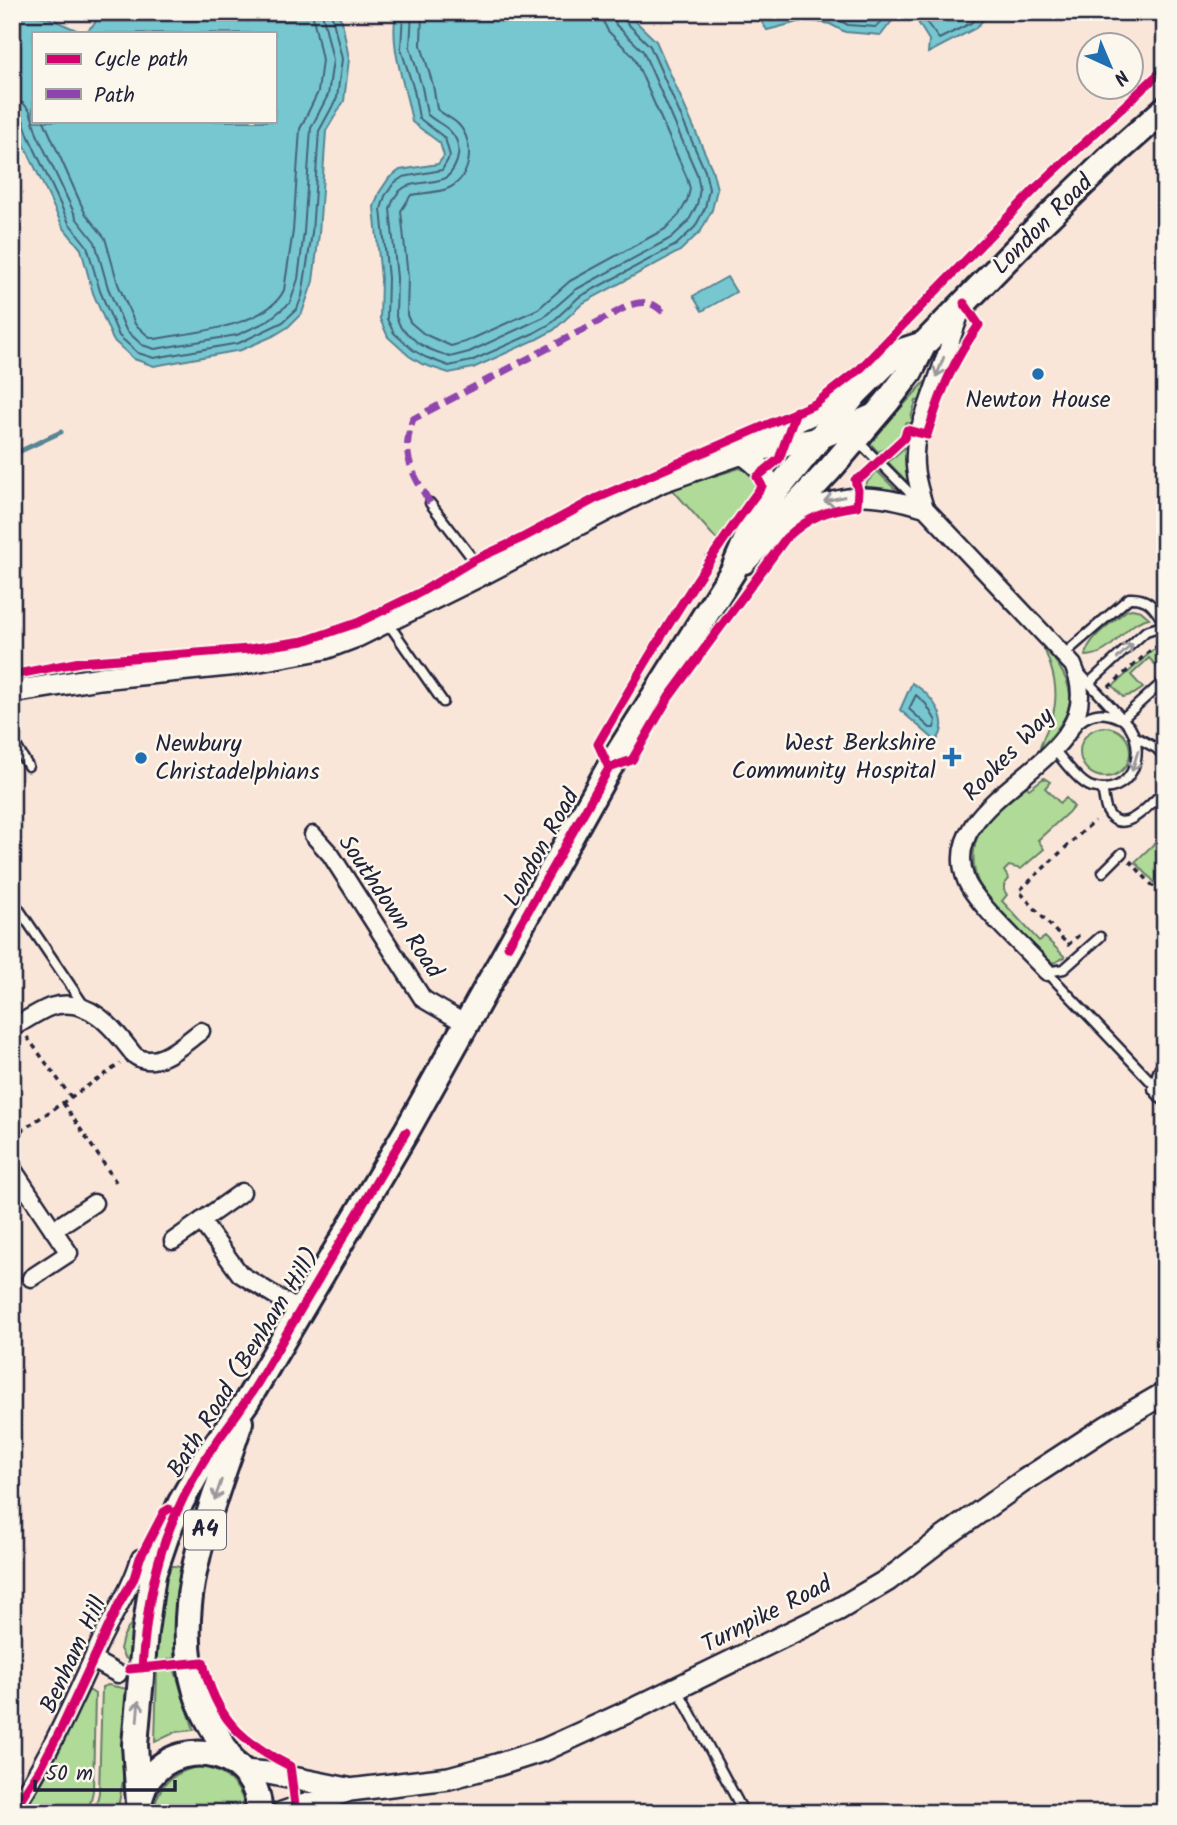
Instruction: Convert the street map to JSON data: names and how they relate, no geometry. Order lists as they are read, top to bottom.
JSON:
{
  "streets": {
    "main road": ["London Road", "Bath Road (Benham Hill)", "A4"],
    "street": [
      "Rookes Way",
      "Southdown Road",
      "Turnpike Road",
      "Benham Hill"
    ]
  },
  "crossings": [
    ["London Road", "Southdown Road"],
    ["London Road", "Bath Road (Benham Hill)"],
    ["Southdown Road", "Bath Road (Benham Hill)"],
    ["Bath Road (Benham Hill)", "A4"],
    ["Bath Road (Benham Hill)", "Turnpike Road"],
    ["A4", "Turnpike Road"]
  ],
  "places": {
    "other": ["Newton House", "Newbury Christadelphians"],
    "health": ["West Berkshire Community Hospital"]
  },
  "legend": ["Cycle path", "Path"],
  "scale_bar": "50 m",
  "north": "bottom right"
}
